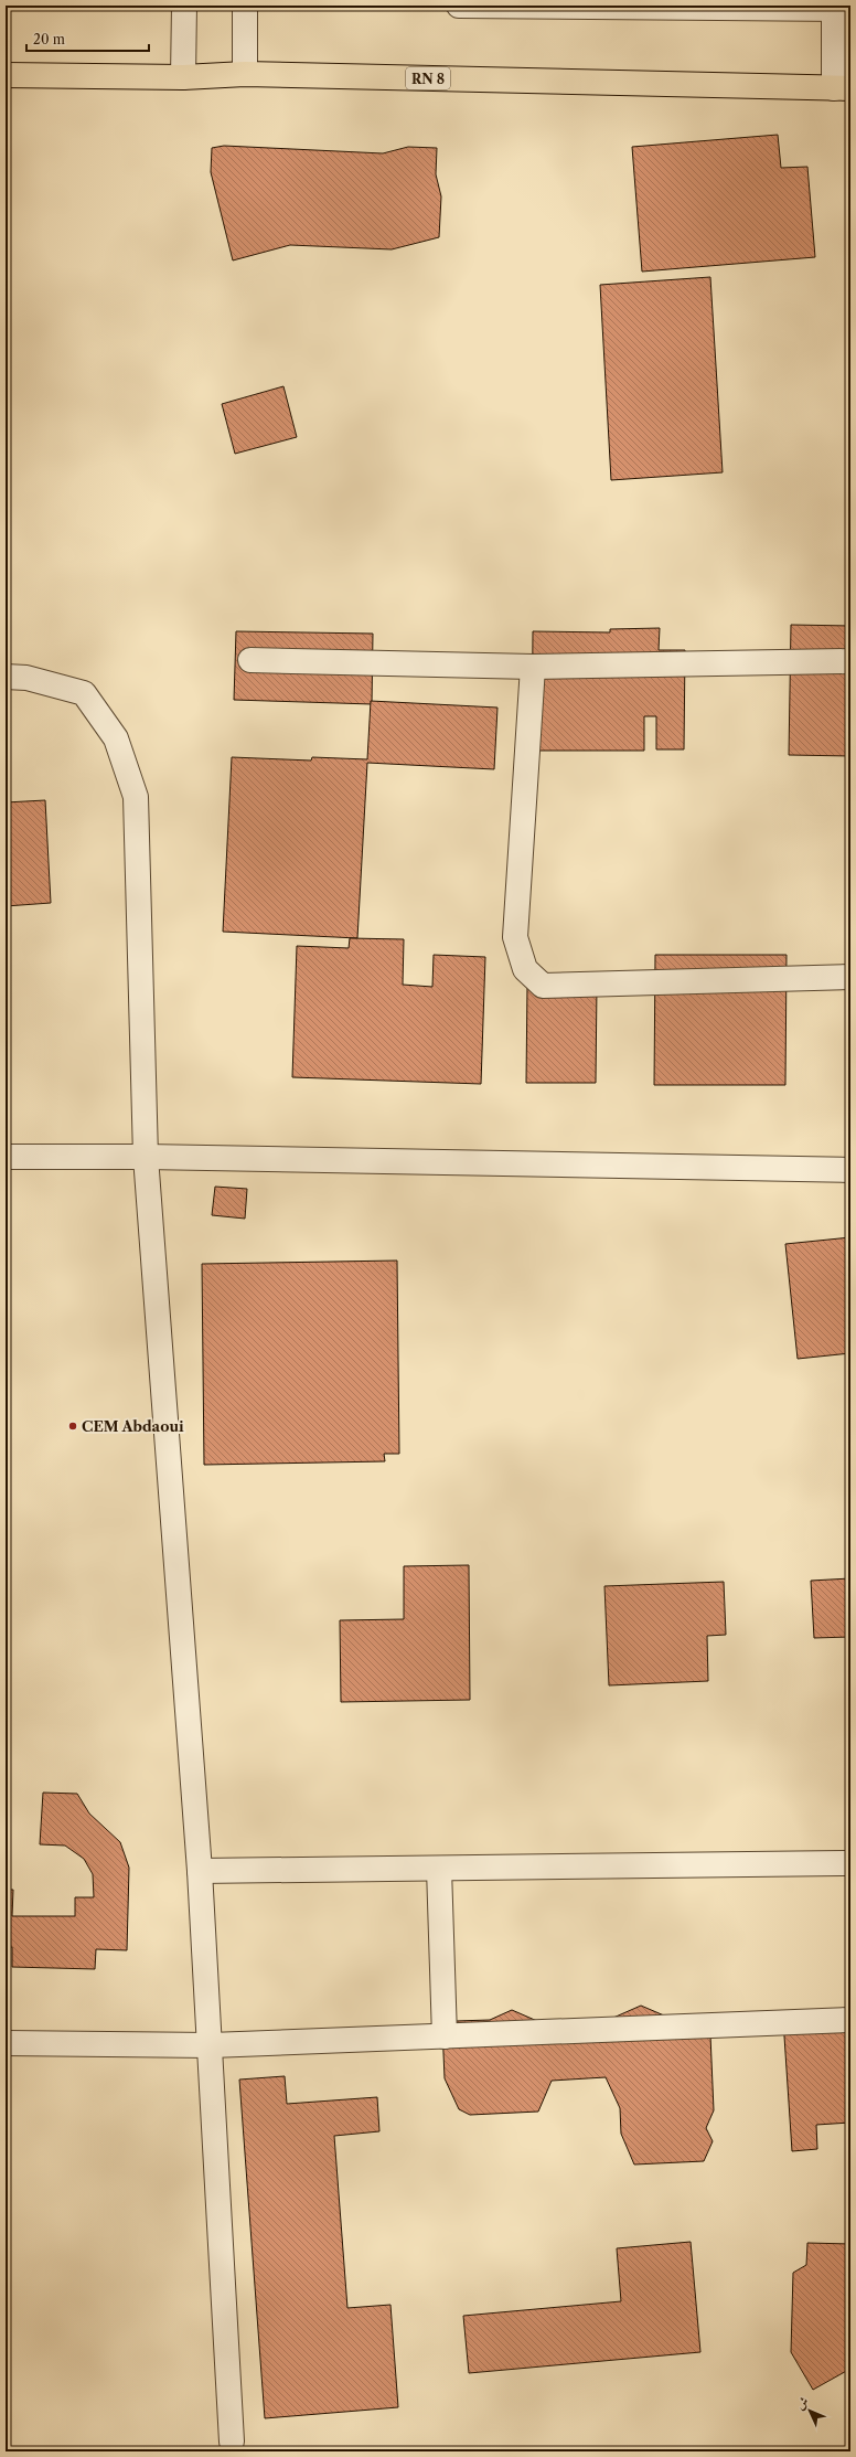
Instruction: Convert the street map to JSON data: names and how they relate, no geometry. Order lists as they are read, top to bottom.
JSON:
{
  "streets": {
    "main road": ["RN 8"]
  },
  "places": ["CEM Abdaoui"],
  "scale_bar": "20 m",
  "north": "top left"
}
